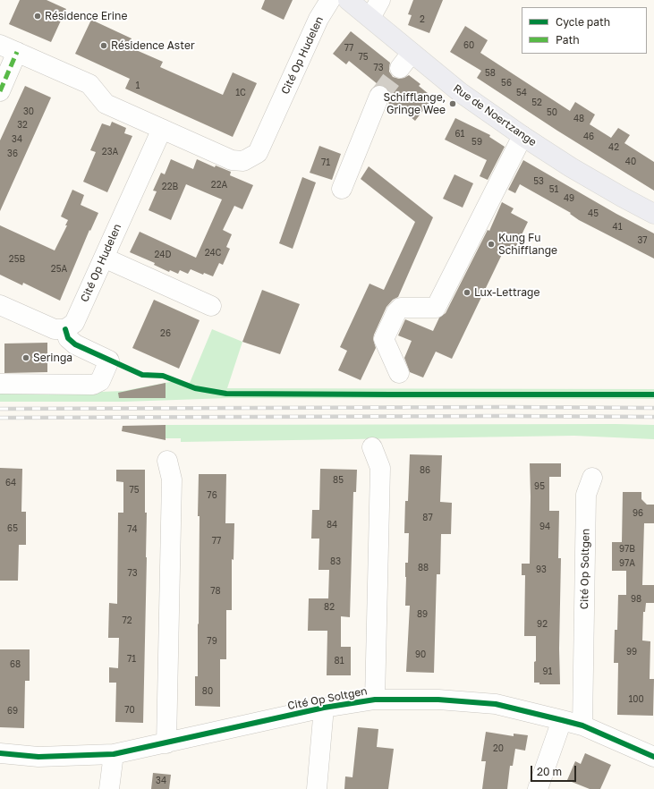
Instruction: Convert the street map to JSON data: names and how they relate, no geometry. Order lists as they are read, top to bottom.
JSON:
{
  "streets": {
    "main road": ["Rue de Noertzange"],
    "street": ["Cité Op Hudelen", "Cité Op Soltgen"]
  },
  "places": [
    "Résidence Erine",
    "Résidence Aster",
    "Schifflange, Gringe Wee",
    "Kung Fu Schifflange",
    "Lux-Lettrage",
    "Seringa"
  ],
  "house_numbers": [
    "2",
    "60",
    "77",
    "75",
    "73",
    "58",
    "56",
    "1",
    "1C",
    "54",
    "52",
    "30",
    "50",
    "48",
    "32",
    "61",
    "46",
    "34",
    "59",
    "42",
    "23A",
    "36",
    "40",
    "71",
    "53",
    "22A",
    "22B",
    "51",
    "49",
    "45",
    "41",
    "37",
    "24C",
    "24D",
    "25B",
    "25A",
    "26",
    "86",
    "85",
    "64",
    "95",
    "75",
    "76",
    "96",
    "87",
    "84",
    "94",
    "65",
    "74",
    "77",
    "97B",
    "83",
    "97A",
    "88",
    "93",
    "73",
    "78",
    "98",
    "82",
    "89",
    "72",
    "92",
    "79",
    "99",
    "90",
    "71",
    "81",
    "68",
    "91",
    "80",
    "100",
    "70",
    "69",
    "20",
    "34"
  ],
  "legend": ["Cycle path", "Path"],
  "scale_bar": "20 m"
}
